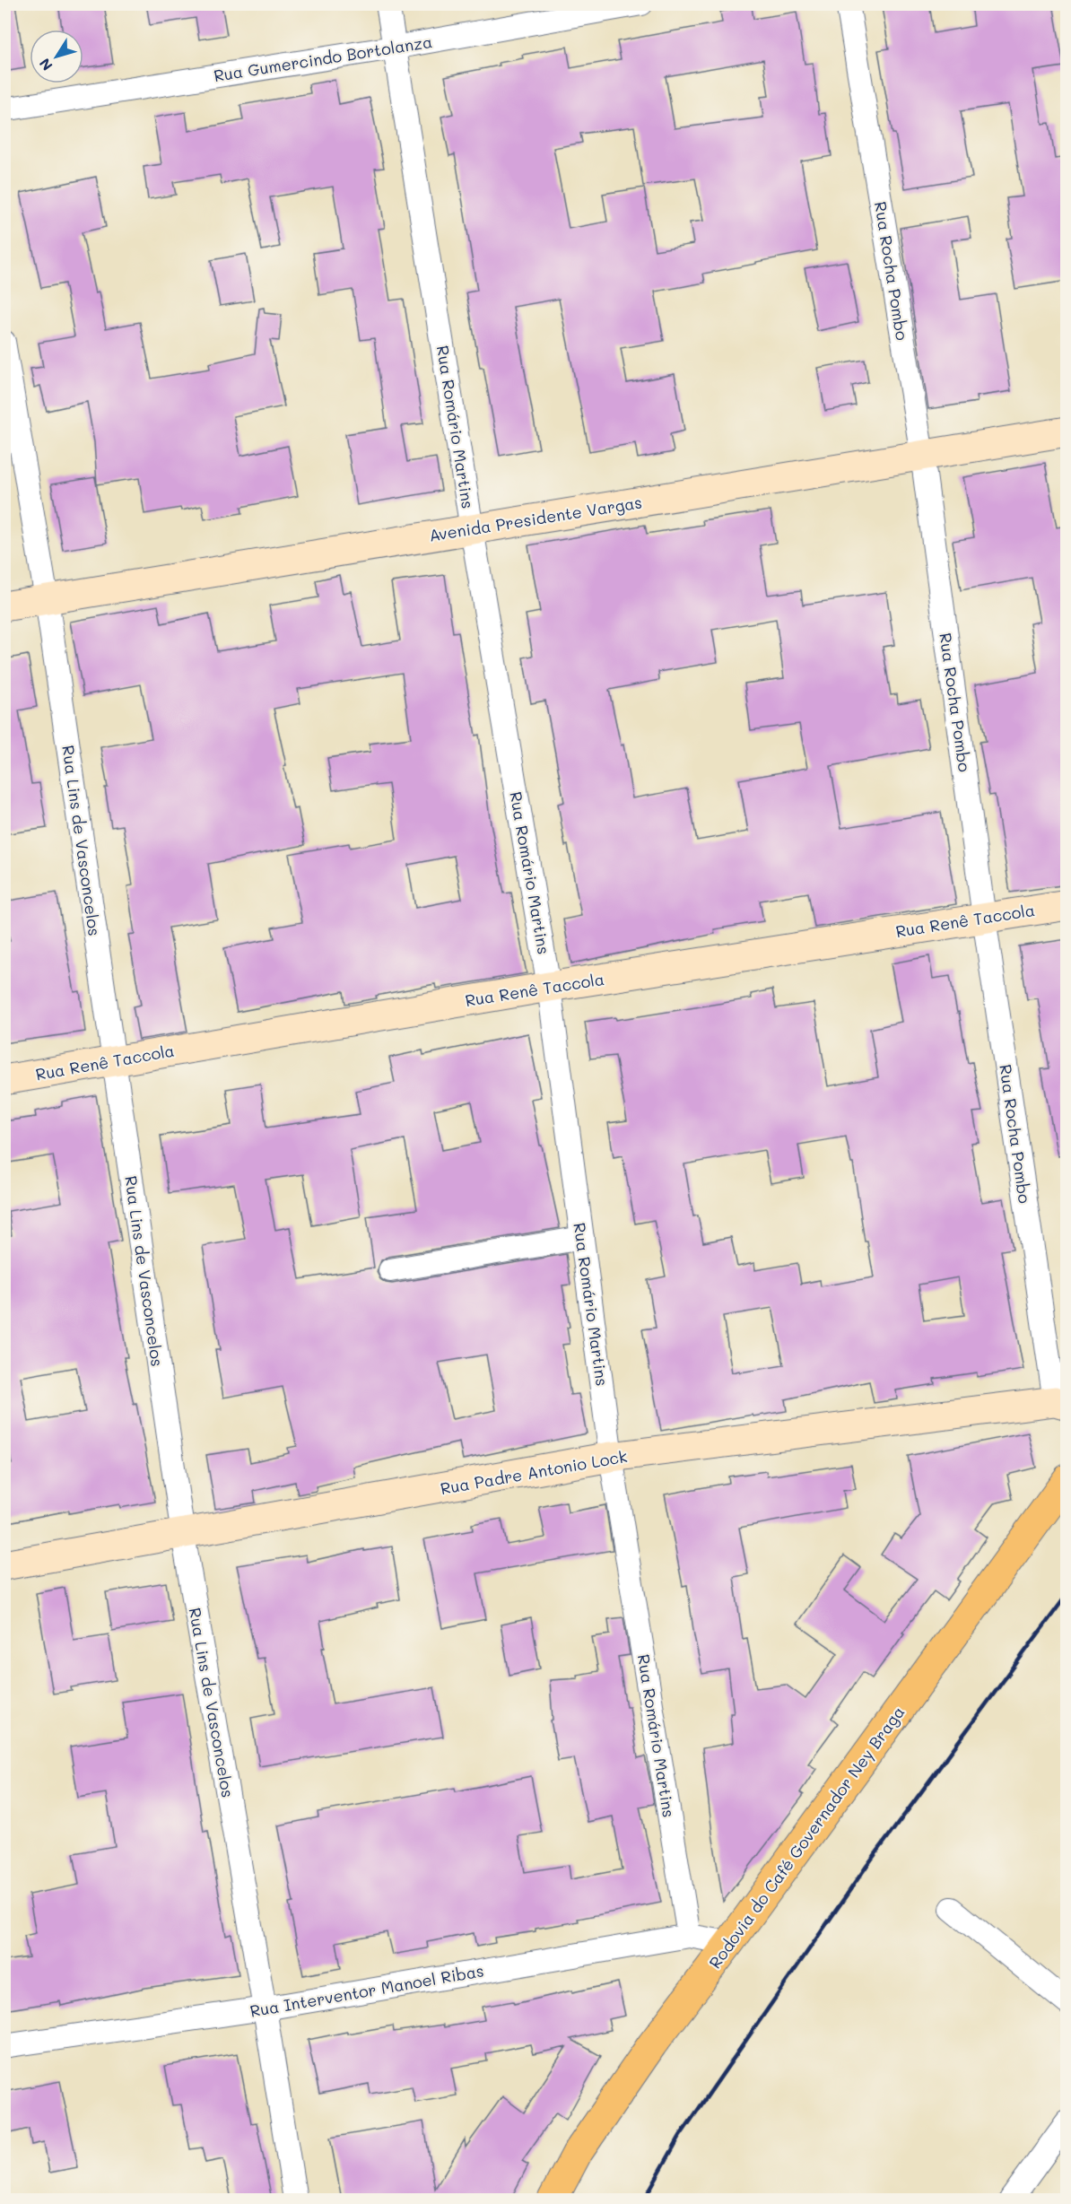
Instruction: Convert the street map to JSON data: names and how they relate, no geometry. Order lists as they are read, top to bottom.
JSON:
{
  "streets": {
    "main road": [
      "Avenida Presidente Vargas",
      "Rua Renê Taccola",
      "Rua Padre Antonio Lock",
      "Rodovia do Café Governador Ney Braga"
    ],
    "street": [
      "Rua Gumercindo Bortolanza",
      "Rua Rocha Pombo",
      "Rua Romário Martins",
      "Rua Lins de Vasconcelos",
      "Rua Interventor Manoel Ribas"
    ]
  },
  "crossings": [
    ["Rua Gumercindo Bortolanza", "Rua Romário Martins"],
    ["Rua Rocha Pombo", "Avenida Presidente Vargas"],
    ["Rua Rocha Pombo", "Rua Renê Taccola"],
    ["Rua Rocha Pombo", "Rua Padre Antonio Lock"],
    ["Rua Romário Martins", "Avenida Presidente Vargas"],
    ["Rua Romário Martins", "Rua Renê Taccola"],
    ["Rua Romário Martins", "Rua Padre Antonio Lock"],
    ["Rua Romário Martins", "Rua Interventor Manoel Ribas"],
    ["Avenida Presidente Vargas", "Rua Lins de Vasconcelos"],
    ["Rua Lins de Vasconcelos", "Rua Renê Taccola"],
    ["Rua Lins de Vasconcelos", "Rua Padre Antonio Lock"],
    ["Rua Lins de Vasconcelos", "Rua Interventor Manoel Ribas"],
    ["Rodovia do Café Governador Ney Braga", "Rua Interventor Manoel Ribas"]
  ],
  "north": "bottom left"
}
